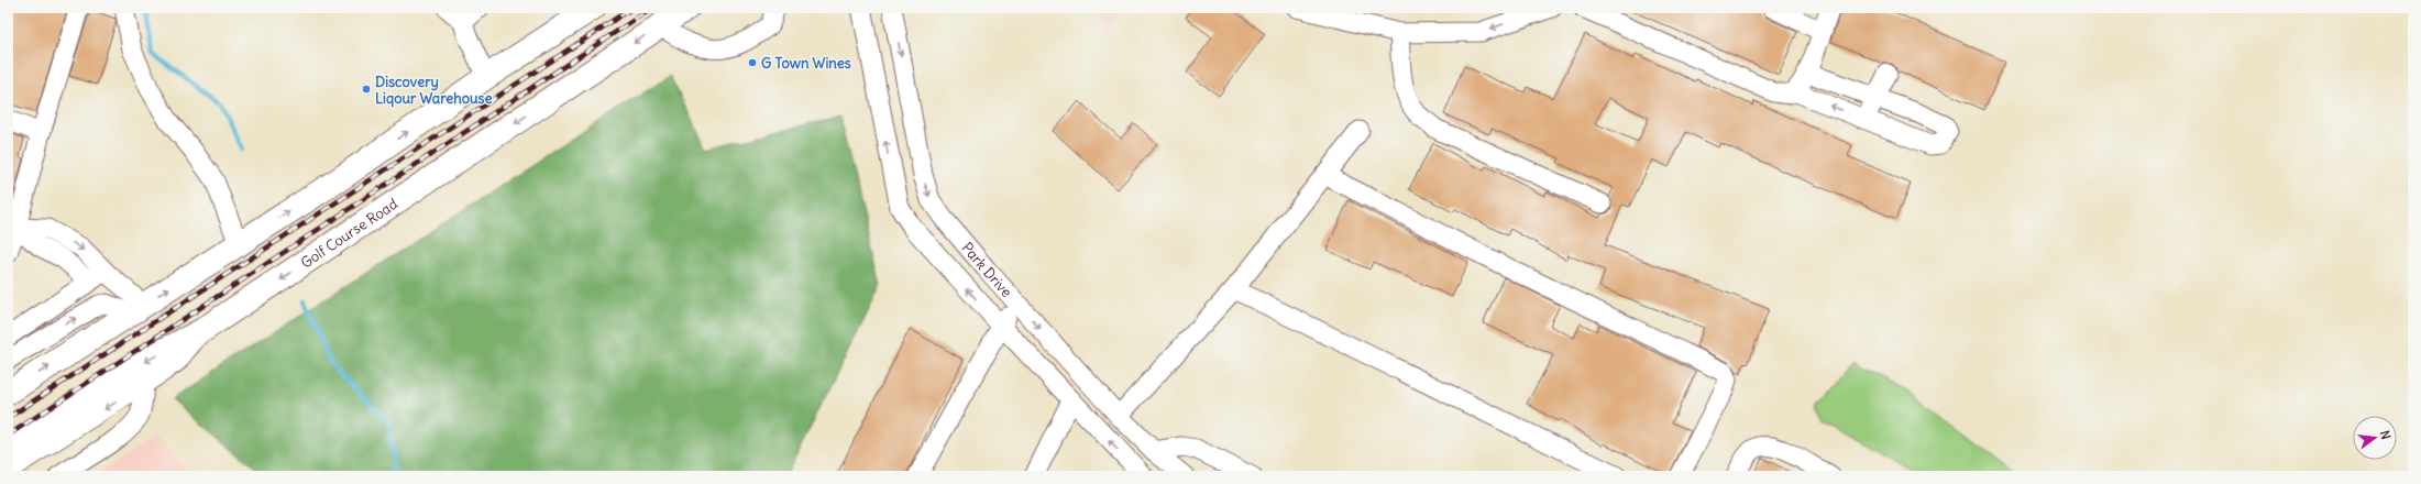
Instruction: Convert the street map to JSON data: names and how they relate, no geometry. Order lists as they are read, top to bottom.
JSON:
{
  "streets": {
    "main road": ["Golf Course Road"],
    "street": ["Park Drive"]
  },
  "places": ["G Town Wines", "Discovery Liqour Warehouse"],
  "north": "right"
}
